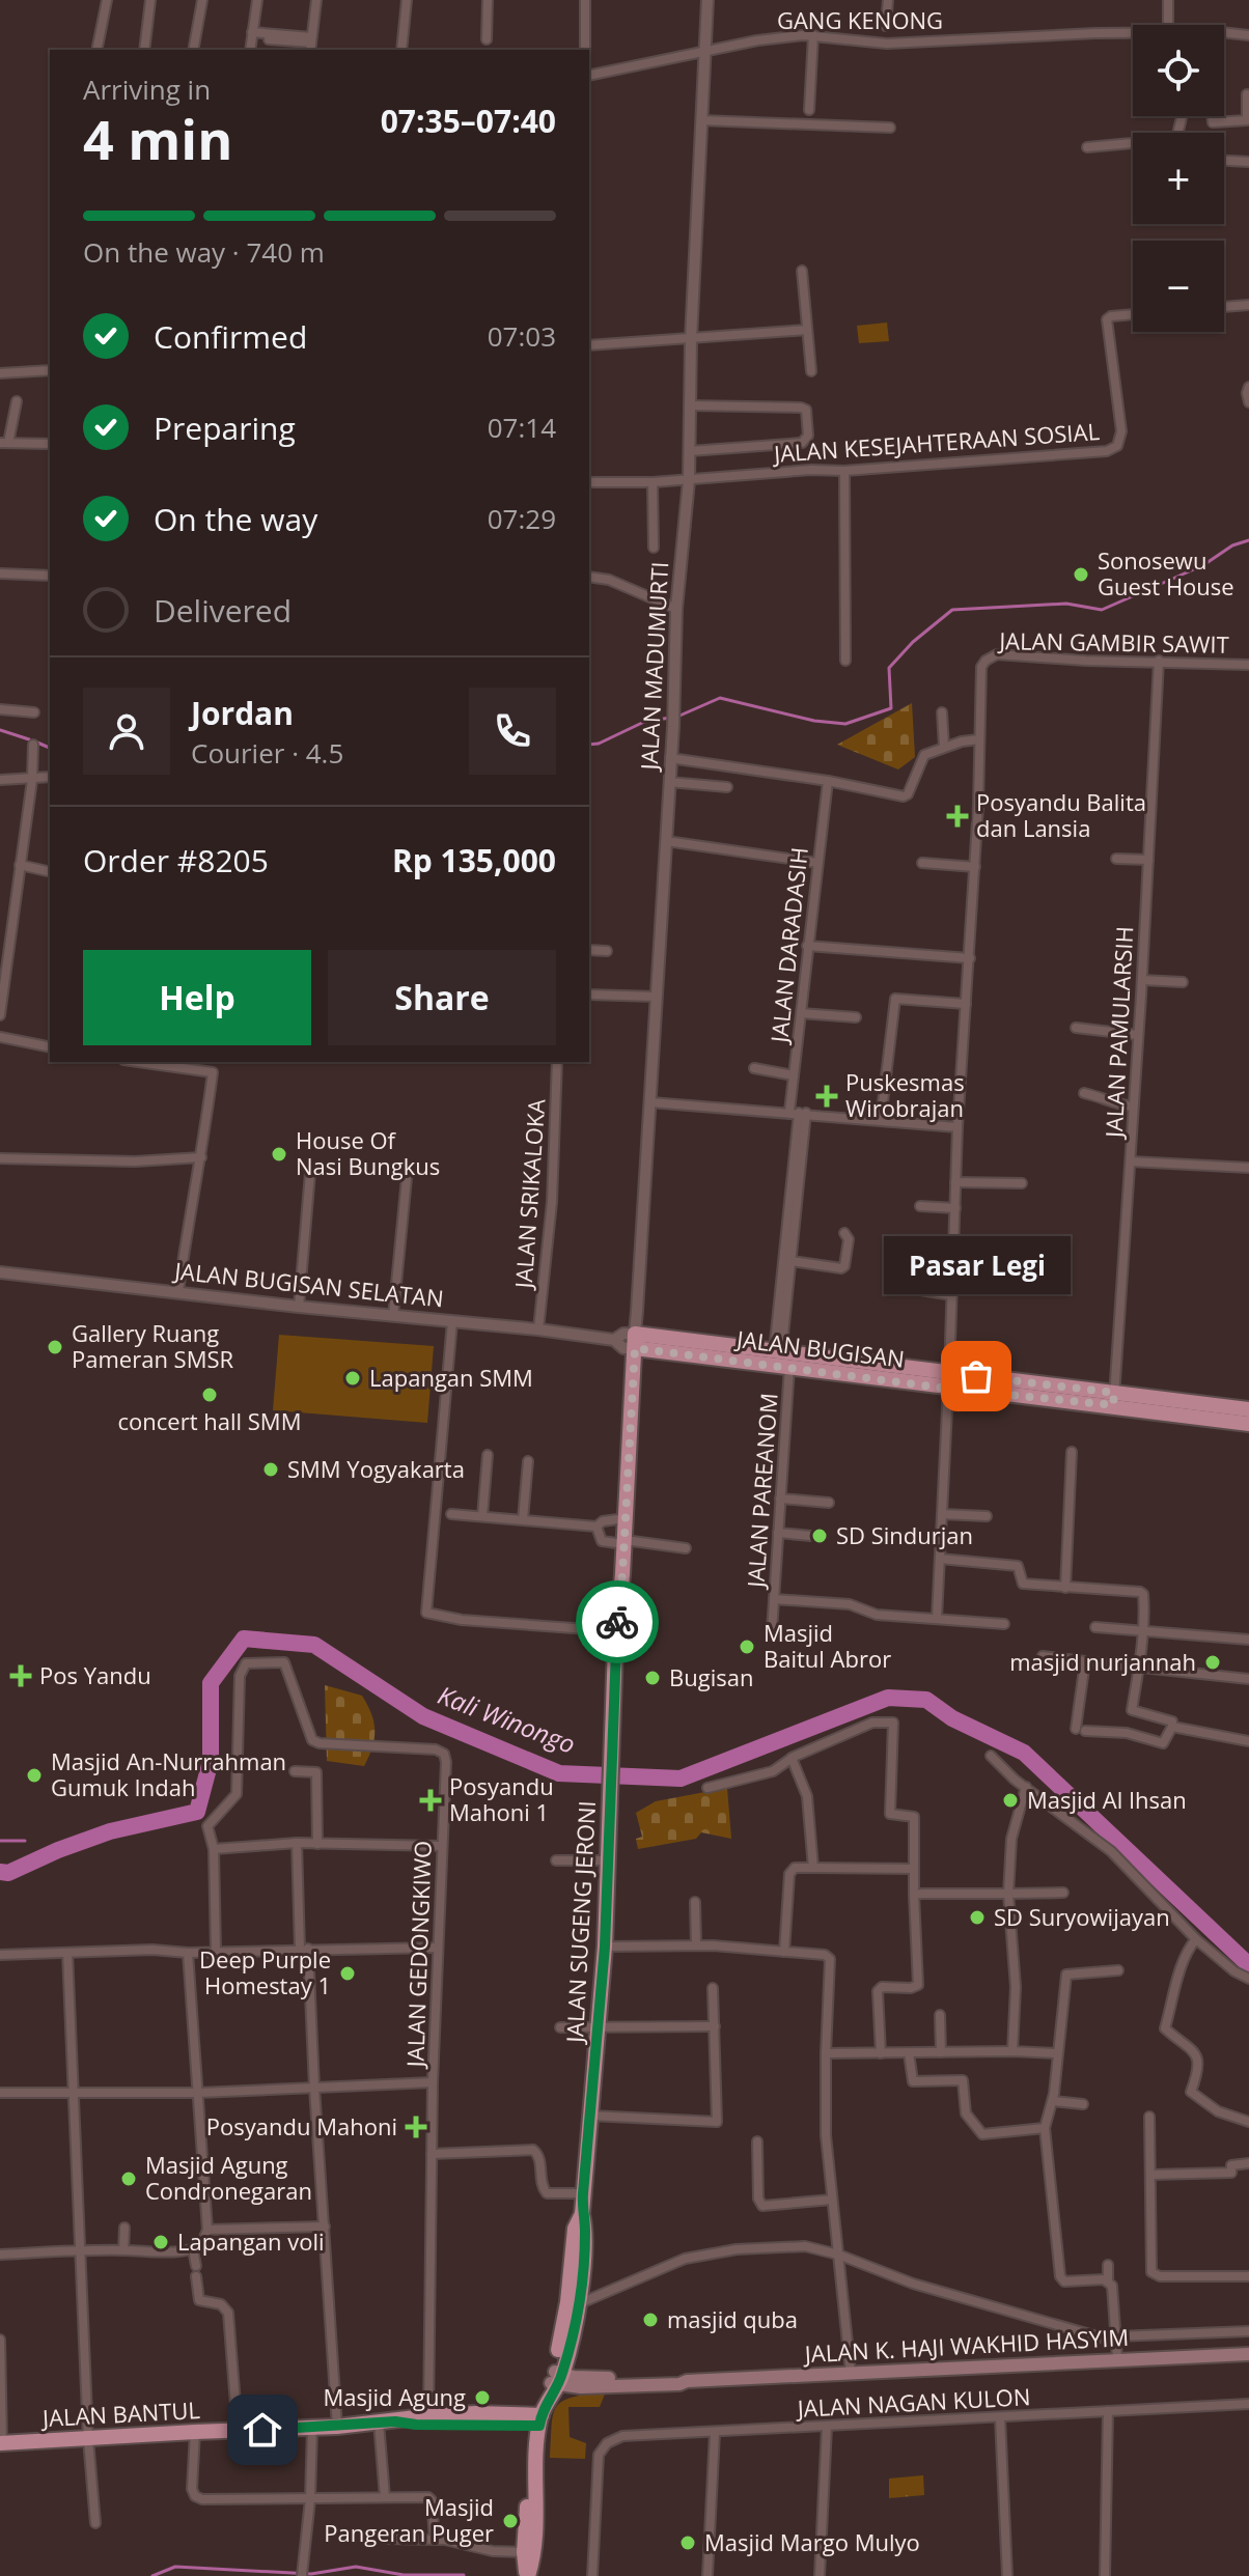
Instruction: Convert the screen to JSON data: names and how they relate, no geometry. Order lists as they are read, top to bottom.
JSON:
{
  "streets": {
    "main road": [
      "JALAN BUGISAN",
      "JALAN SUGENG JERONI",
      "JALAN K. HAJI WAKHID HASYIM",
      "JALAN BANTUL"
    ],
    "street": [
      "GANG KENONG",
      "JALAN KESEJAHTERAAN SOSIAL",
      "JALAN GAMBIR SAWIT",
      "JALAN MADUMURTI",
      "JALAN DARADASIH",
      "JALAN PAMULARSIH",
      "JALAN SRIKALOKA",
      "JALAN BUGISAN SELATAN",
      "JALAN PAREANOM",
      "JALAN GEDONGKIWO",
      "JALAN NAGAN KULON"
    ]
  },
  "crossings": [
    ["GANG KENONG", "JALAN MADUMURTI"],
    ["JALAN KESEJAHTERAAN SOSIAL", "JALAN MADUMURTI"],
    ["JALAN GAMBIR SAWIT", "JALAN PAMULARSIH"],
    ["JALAN MADUMURTI", "JALAN BUGISAN SELATAN"],
    ["JALAN MADUMURTI", "JALAN BUGISAN"],
    ["JALAN MADUMURTI", "JALAN SUGENG JERONI"],
    ["JALAN DARADASIH", "JALAN BUGISAN"],
    ["JALAN DARADASIH", "JALAN PAREANOM"],
    ["JALAN PAMULARSIH", "JALAN BUGISAN"],
    ["JALAN SRIKALOKA", "JALAN BUGISAN SELATAN"],
    ["JALAN BUGISAN SELATAN", "JALAN BUGISAN"],
    ["JALAN BUGISAN SELATAN", "JALAN SUGENG JERONI"],
    ["JALAN BUGISAN", "JALAN PAREANOM"],
    ["JALAN BUGISAN", "JALAN SUGENG JERONI"],
    ["JALAN SUGENG JERONI", "JALAN K. HAJI WAKHID HASYIM"],
    ["JALAN GEDONGKIWO", "JALAN BANTUL"]
  ],
  "water": ["Kali Winongo"],
  "places": {
    "other": [
      "Sonosewu Guest House",
      "House Of Nasi Bungkus",
      "Gallery Ruang Pameran SMSR",
      "Pasar Legi",
      "Lapangan SMM",
      "concert hall SMM",
      "SMM Yogyakarta",
      "SD Sindurjan",
      "Masjid Baitul Abror",
      "masjid nurjannah",
      "Bugisan",
      "Masjid An-Nurrahman Gumuk Indah",
      "Masjid Al Ihsan",
      "SD Suryowijayan",
      "Deep Purple Homestay 1",
      "Masjid Agung Condronegaran",
      "Lapangan voli",
      "masjid quba",
      "Masjid Agung",
      "Masjid Pangeran Puger",
      "Masjid Margo Mulyo"
    ],
    "health": [
      "Posyandu Balita dan Lansia",
      "Puskesmas Wirobrajan",
      "Pos Yandu",
      "Posyandu Mahoni 1",
      "Posyandu Mahoni"
    ]
  },
  "page": {
    "map_buttons": ["+", "−"],
    "heading": ["4 min", "Arriving in", "07:35–07:40"],
    "panel": [
      "Jordan",
      "Courier · 4.5",
      "Order #8205",
      "Rp 135,000"
    ],
    "bar": "On the way · 740 m",
    "list": [
      ["Confirmed", "07:03"],
      ["Preparing", "07:14"],
      ["On the way", "07:29"],
      "Delivered"
    ],
    "buttons": ["Help", "Share"],
    "bubble": "Pasar Legi"
  }
}
